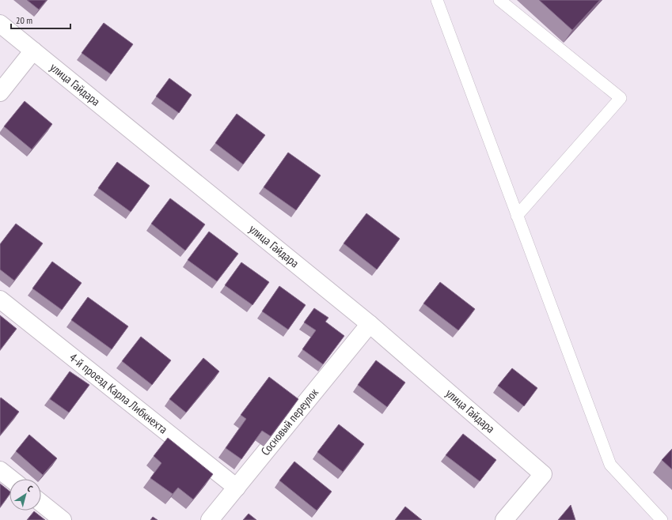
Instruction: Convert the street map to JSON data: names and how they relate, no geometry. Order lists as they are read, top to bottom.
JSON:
{
  "streets": {
    "street": ["улица Гайдара", "4-й проезд Карла Либкнехта", "Сосновый переулок"]
  },
  "crossings": [
    ["улица Гайдара", "Сосновый переулок"],
    ["4-й проезд Карла Либкнехта", "Сосновый переулок"]
  ],
  "scale_bar": "20 m",
  "north": "top right"
}
